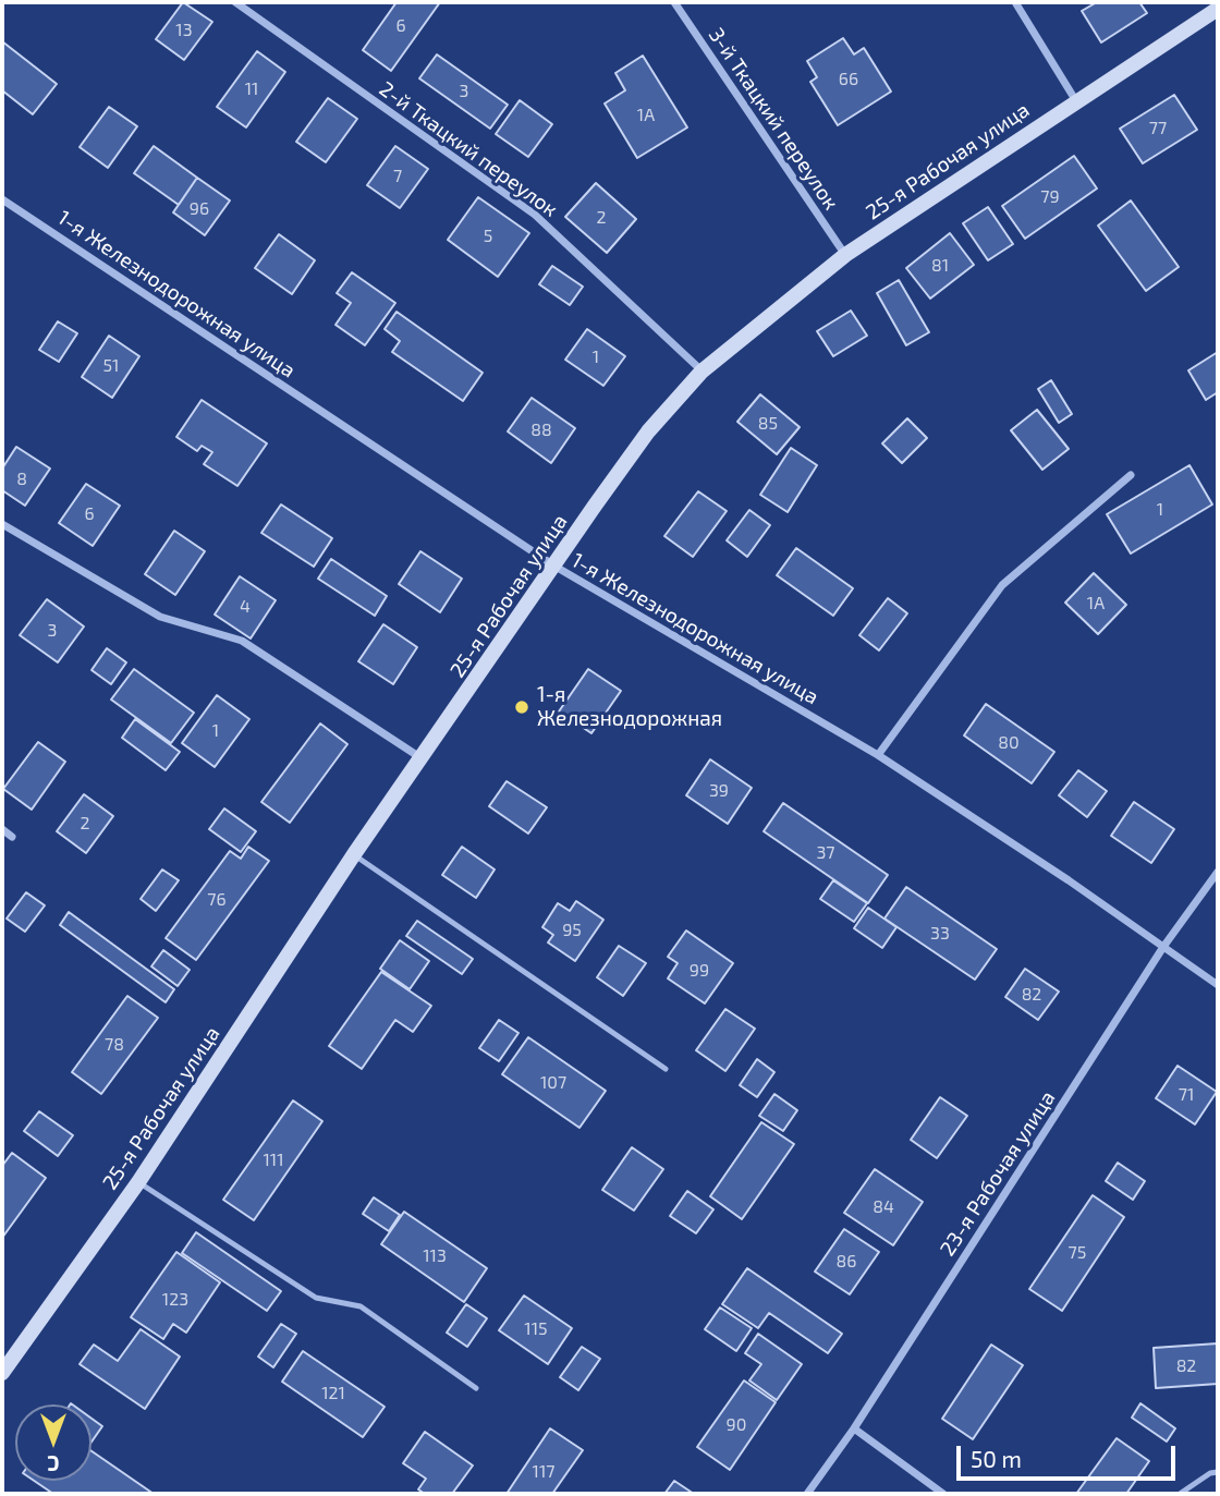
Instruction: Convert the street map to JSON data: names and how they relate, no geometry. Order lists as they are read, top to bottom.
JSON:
{
  "streets": {
    "main road": ["25-я Рабочая улица"],
    "street": [
      "3-й Ткацкий переулок",
      "2-й Ткацкий переулок",
      "1-я Железнодорожная улица",
      "23-я Рабочая улица"
    ]
  },
  "crossings": [
    ["3-й Ткацкий переулок", "25-я Рабочая улица"],
    ["2-й Ткацкий переулок", "25-я Рабочая улица"],
    ["25-я Рабочая улица", "1-я Железнодорожная улица"],
    ["1-я Железнодорожная улица", "23-я Рабочая улица"]
  ],
  "places": ["1-я Железнодорожная"],
  "house_numbers": [
    "6",
    "13",
    "66",
    "11",
    "3",
    "1А",
    "77",
    "7",
    "79",
    "96",
    "2",
    "5",
    "81",
    "1",
    "51",
    "85",
    "88",
    "8",
    "1",
    "6",
    "1А",
    "4",
    "3",
    "1",
    "80",
    "39",
    "2",
    "37",
    "76",
    "95",
    "33",
    "99",
    "82",
    "78",
    "107",
    "71",
    "111",
    "84",
    "75",
    "113",
    "86",
    "123",
    "115",
    "82",
    "121",
    "90",
    "117"
  ],
  "scale_bar": "50 m",
  "north": "bottom"
}
